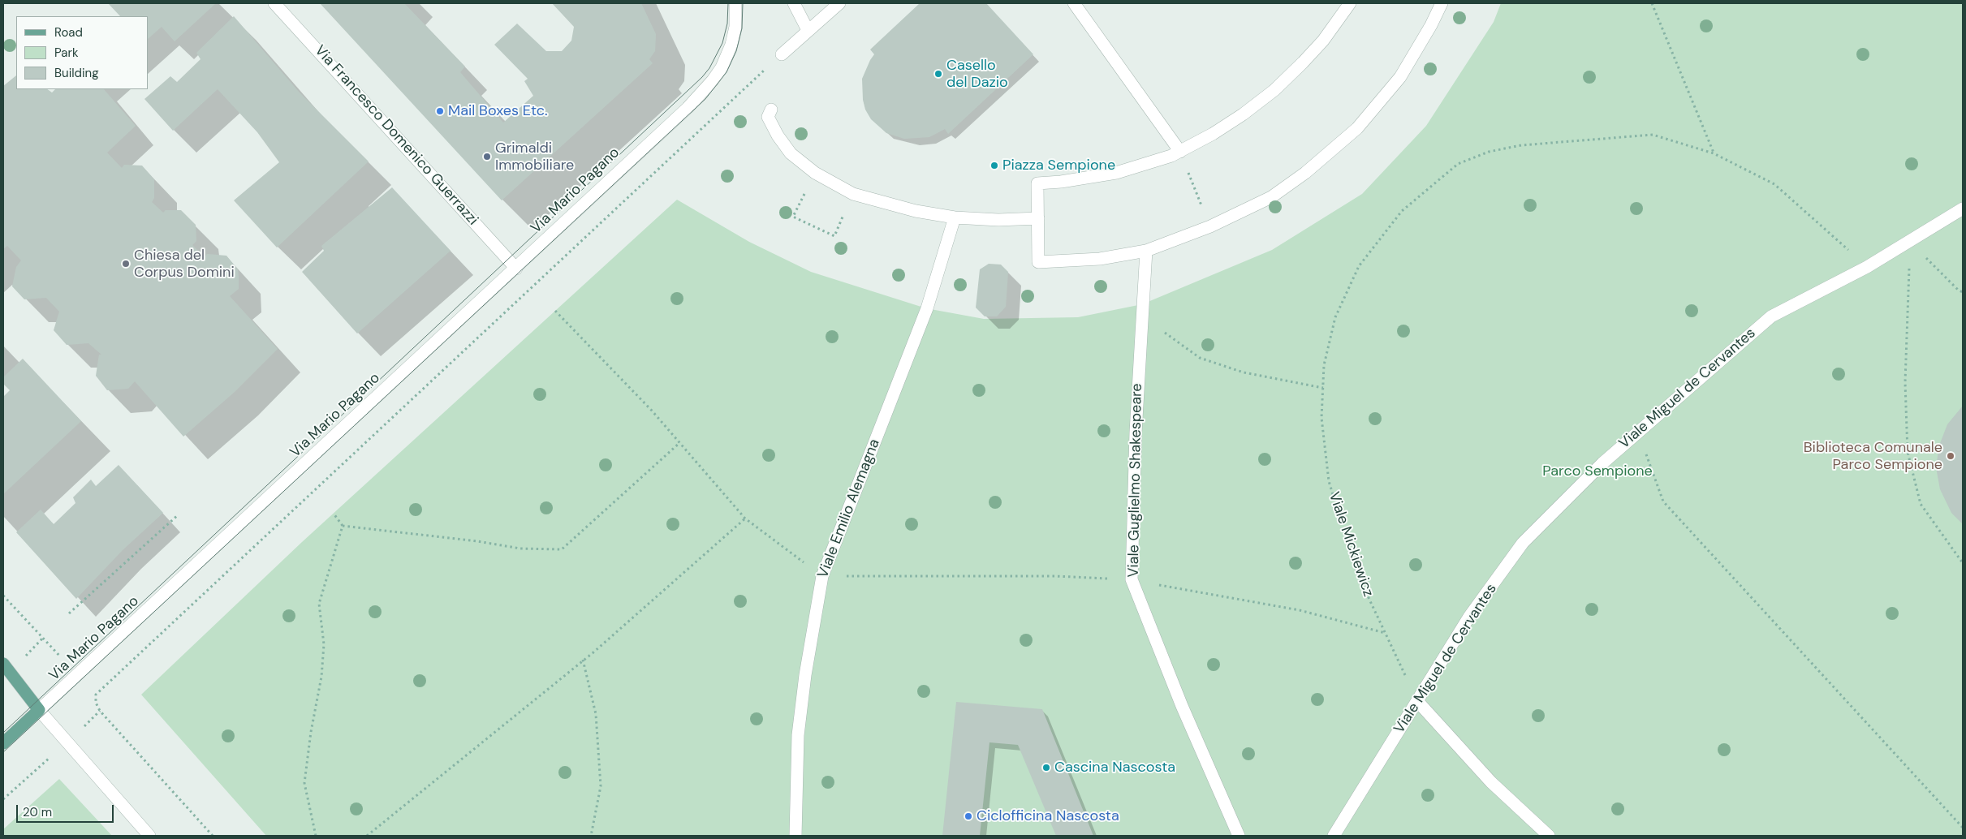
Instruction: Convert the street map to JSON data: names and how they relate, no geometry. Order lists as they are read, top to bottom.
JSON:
{
  "streets": {
    "main road": ["Via Mario Pagano"],
    "street": [
      "Via Francesco Domenico Guerrazzi",
      "Viale Miguel de Cervantes",
      "Viale Guglielmo Shakespeare",
      "Viale Emilio Alemagna"
    ],
    "path": ["Viale Mickiewicz"]
  },
  "crossings": [
    ["Via Francesco Domenico Guerrazzi", "Via Mario Pagano"],
    ["Viale Miguel de Cervantes", "Viale Mickiewicz"]
  ],
  "parks": ["Parco Sempione"],
  "places": [
    "Casello del Dazio",
    "Mail Boxes Etc.",
    "Grimaldi Immobiliare",
    "Piazza Sempione",
    "Chiesa del Corpus Domini",
    "Biblioteca Comunale Parco Sempione",
    "Cascina Nascosta",
    "Ciclofficina Nascosta"
  ],
  "legend": ["Road", "Park", "Building"],
  "scale_bar": "20 m"
}
